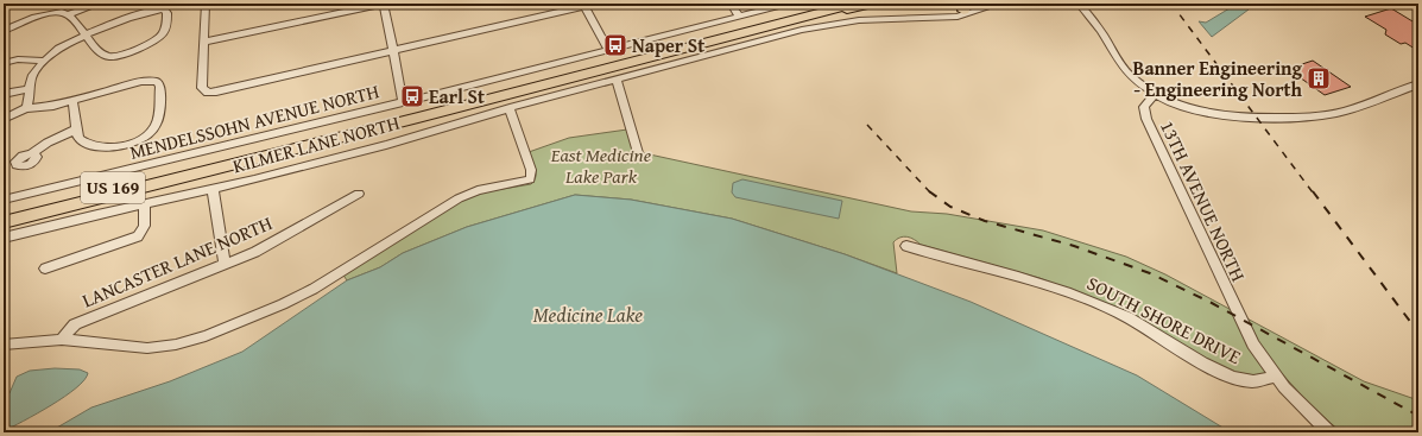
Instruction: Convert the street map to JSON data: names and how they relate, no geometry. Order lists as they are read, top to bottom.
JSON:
{
  "streets": {
    "highway": ["US 169"],
    "street": [
      "MENDELSSOHN AVENUE NORTH",
      "KILMER LANE NORTH",
      "13TH AVENUE NORTH",
      "LANCASTER LANE NORTH",
      "SOUTH SHORE DRIVE"
    ]
  },
  "crossings": [
    ["13TH AVENUE NORTH", "SOUTH SHORE DRIVE"]
  ],
  "water": ["Medicine Lake"],
  "parks": ["East Medicine Lake Park"],
  "places": {
    "bus stop": ["Naper St", "Earl St"],
    "building": ["Banner Engineering - Engineering North"]
  }
}
